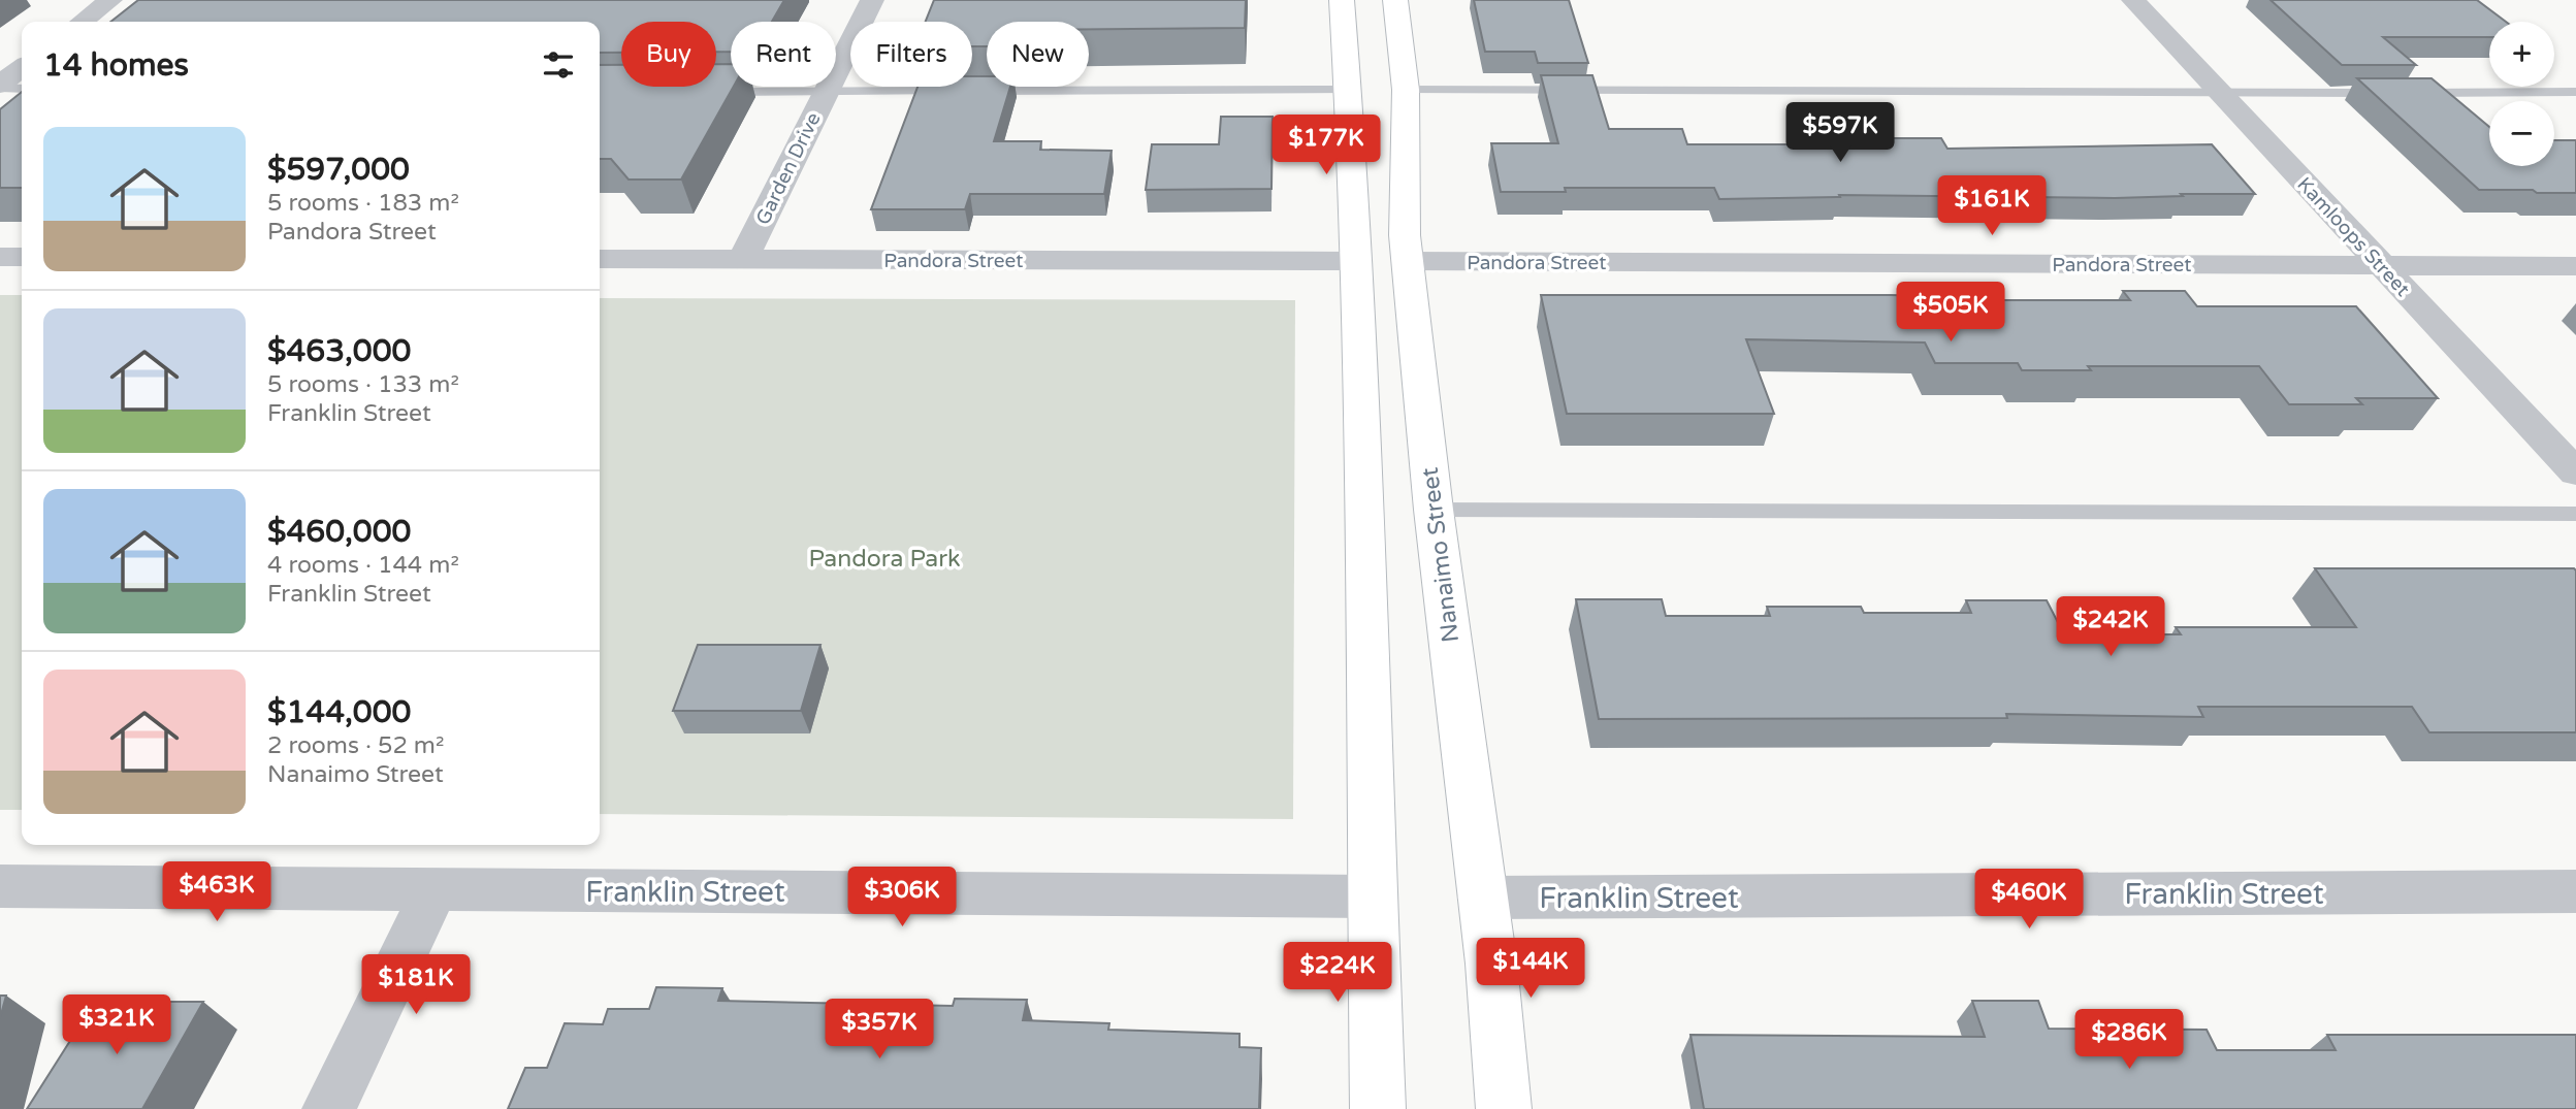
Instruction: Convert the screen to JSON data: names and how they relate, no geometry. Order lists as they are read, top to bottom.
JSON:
{
  "streets": {
    "main road": ["Nanaimo Street"],
    "street": [
      "Garden Drive",
      "Kamloops Street",
      "Pandora Street",
      "Franklin Street"
    ]
  },
  "crossings": [
    ["Garden Drive", "Pandora Street"],
    ["Kamloops Street", "Pandora Street"],
    ["Pandora Street", "Nanaimo Street"],
    ["Nanaimo Street", "Franklin Street"]
  ],
  "parks": ["Pandora Park"],
  "page": {
    "map_buttons": ["+", "−"],
    "chip": [
      "Buy",
      "Rent",
      "Filters",
      "New"
    ],
    "heading": "14 homes",
    "price": [
      "$597K",
      "$177K",
      "$161K",
      "$505K",
      "$242K",
      "$463K",
      "$306K",
      "$460K",
      "$144K",
      "$224K",
      "$181K",
      "$321K",
      "$357K",
      "$286K"
    ],
    "list": [
      {
        "name": "$597,000",
        "note": "5 rooms · 183 m² · Pandora Street"
      },
      {
        "name": "$463,000",
        "note": "5 rooms · 133 m² · Franklin Street"
      },
      {
        "name": "$460,000",
        "note": "4 rooms · 144 m² · Franklin Street"
      },
      {
        "name": "$144,000",
        "note": "2 rooms · 52 m² · Nanaimo Street"
      }
    ]
  }
}
